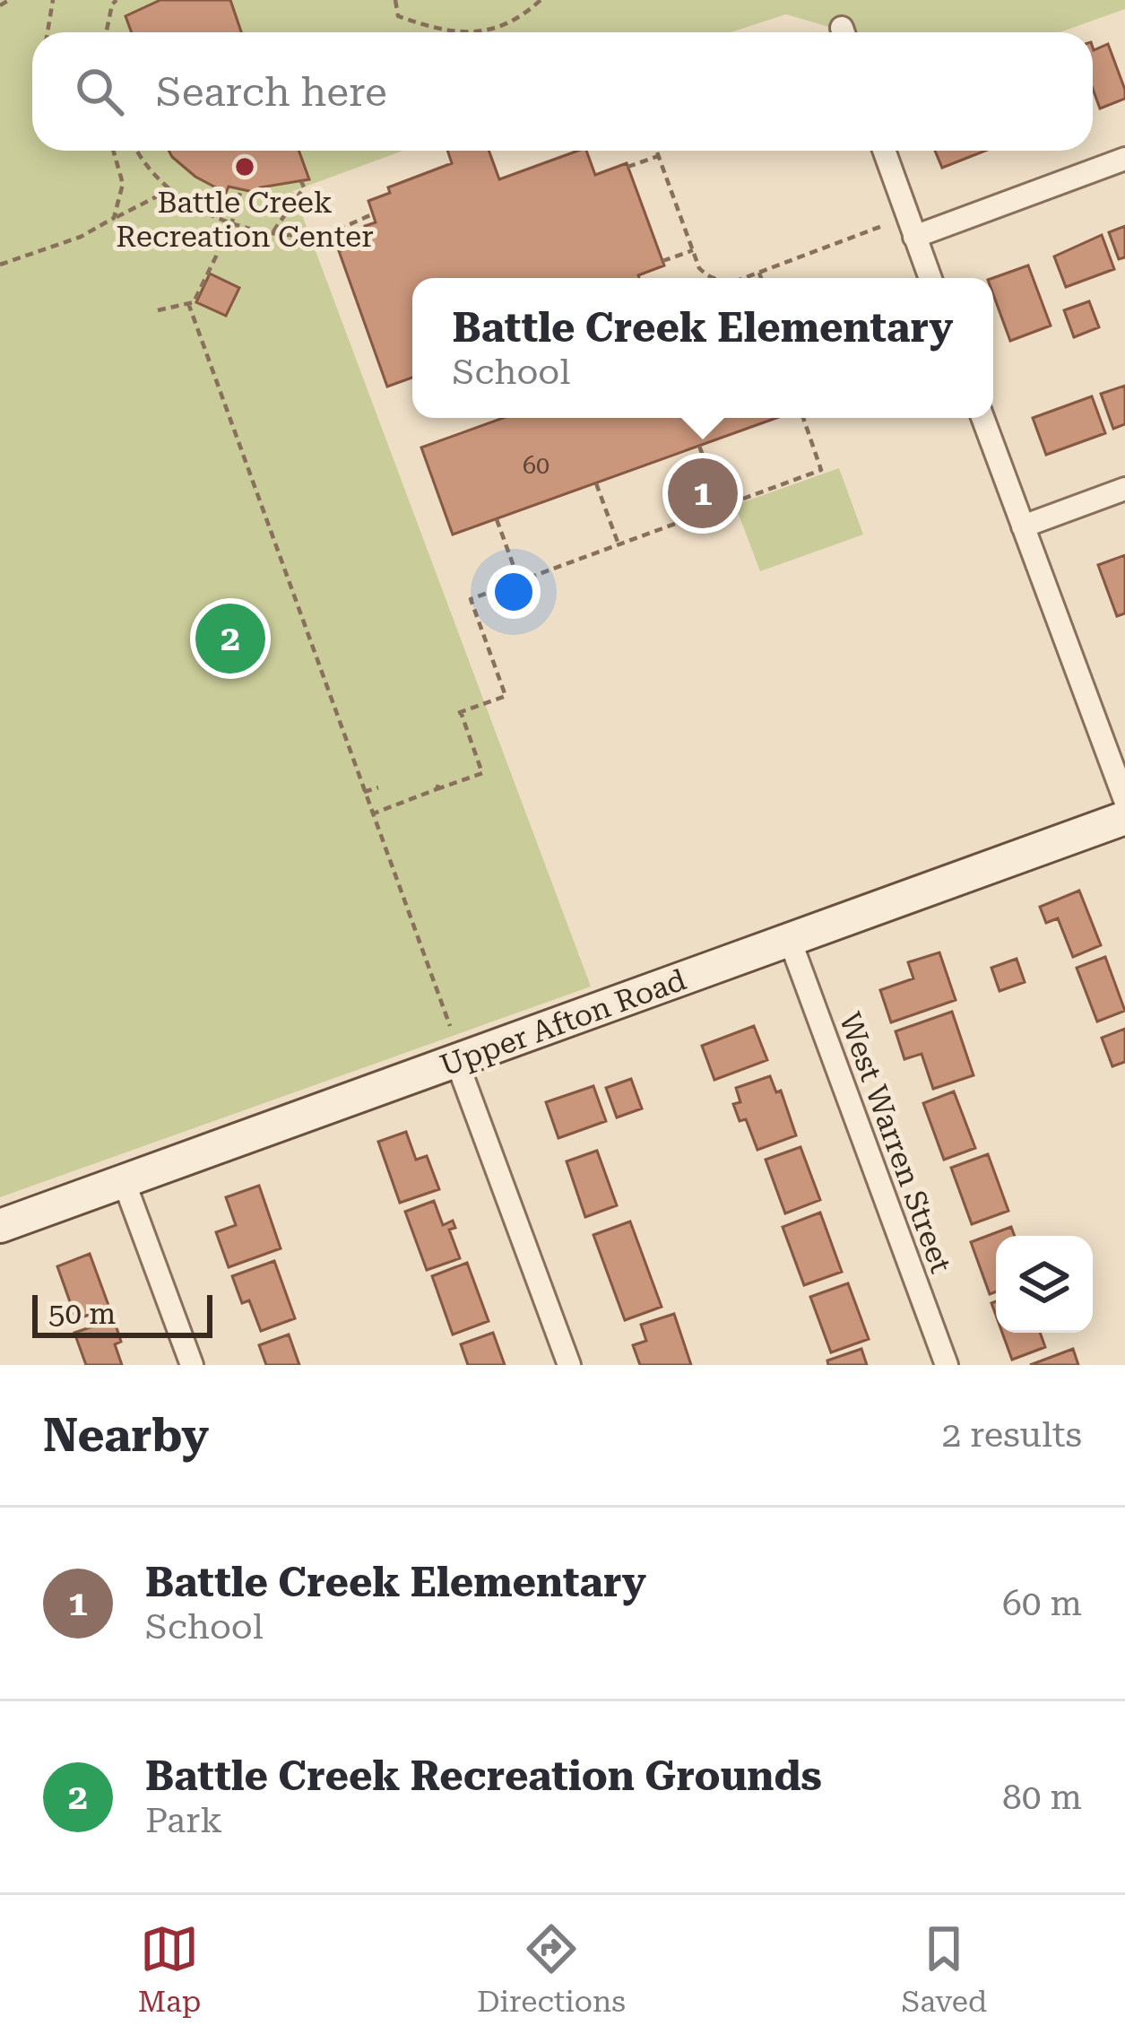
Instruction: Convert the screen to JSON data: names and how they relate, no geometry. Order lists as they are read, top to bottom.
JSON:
{
  "streets": {
    "street": ["Upper Afton Road", "West Warren Street"]
  },
  "crossings": [
    ["Upper Afton Road", "West Warren Street"]
  ],
  "places": ["Battle Creek Recreation Center"],
  "house_numbers": ["60"],
  "scale_bar": "50 m",
  "page": {
    "search": "Search here",
    "popup": ["Battle Creek Elementary", "School"],
    "pins": ["1", "2"],
    "scale": "50 m",
    "heading": ["Nearby", "2 results"],
    "list": [
      {
        "mark": "1",
        "name": "Battle Creek Elementary",
        "note": "School",
        "value": "60 m"
      },
      {
        "mark": "2",
        "name": "Battle Creek Recreation Grounds",
        "note": "Park",
        "value": "80 m"
      }
    ],
    "nav": ["Map", "Directions", "Saved"]
  }
}
